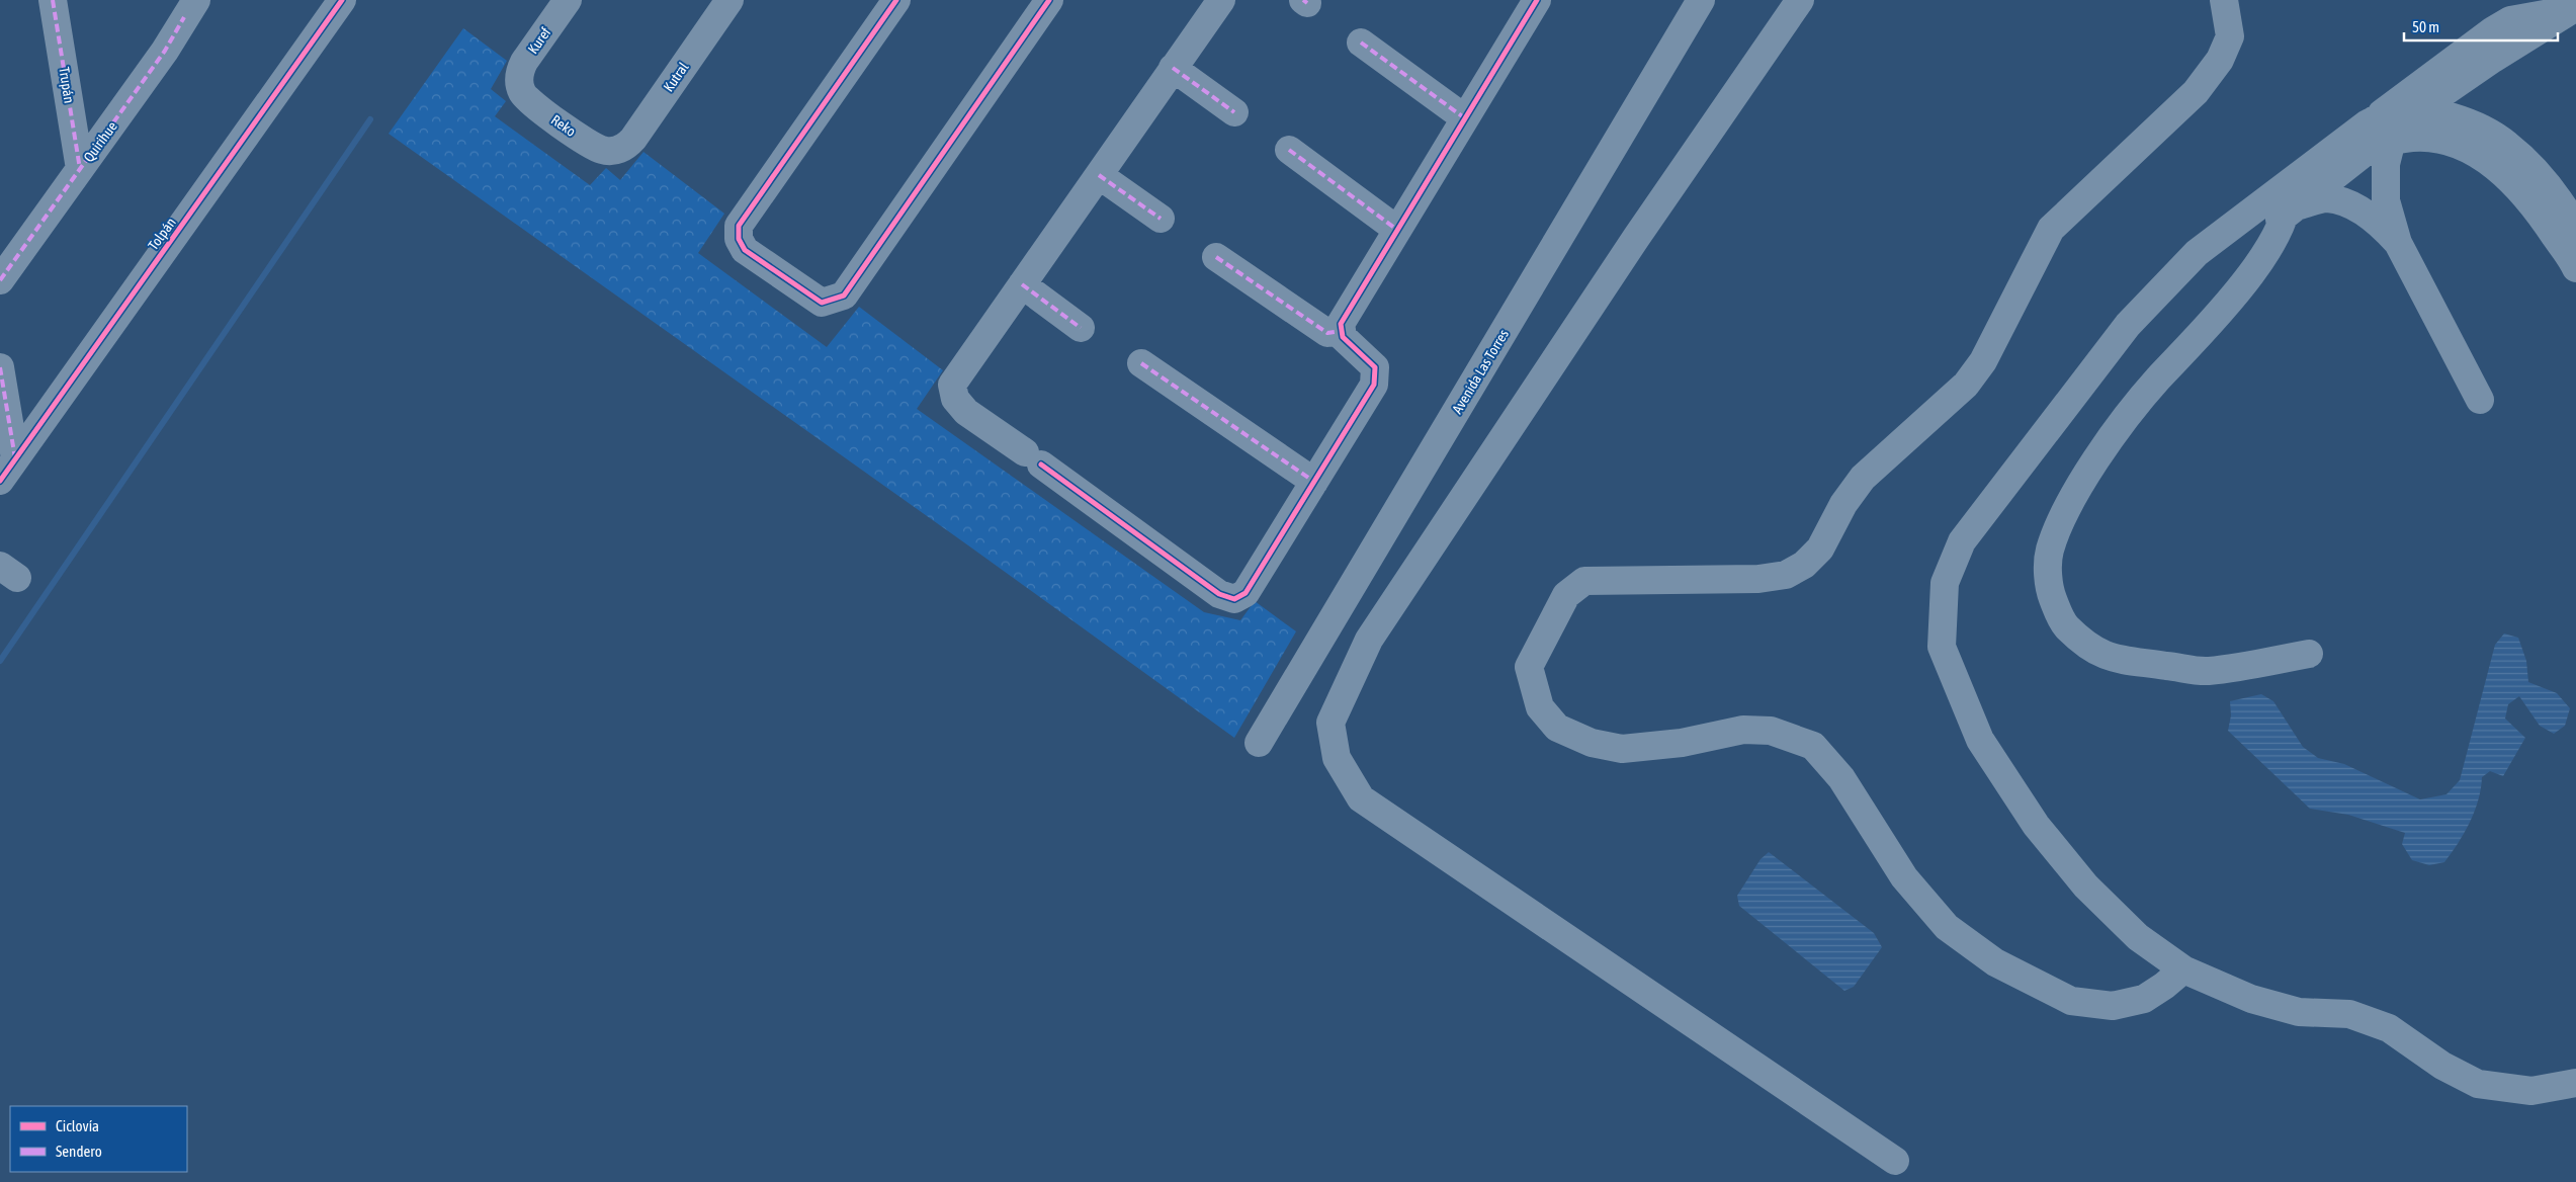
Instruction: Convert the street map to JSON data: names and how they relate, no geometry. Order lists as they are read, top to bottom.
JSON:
{
  "streets": {
    "street": [
      "Kuref",
      "Kutral",
      "Trupán",
      "Reko",
      "Quirihue",
      "Tolpán",
      "Avenida Las Torres"
    ]
  },
  "crossings": [
    ["Kuref", "Reko"],
    ["Kutral", "Reko"],
    ["Trupán", "Quirihue"]
  ],
  "legend": ["Ciclovía", "Sendero"],
  "scale_bar": "50 m"
}
